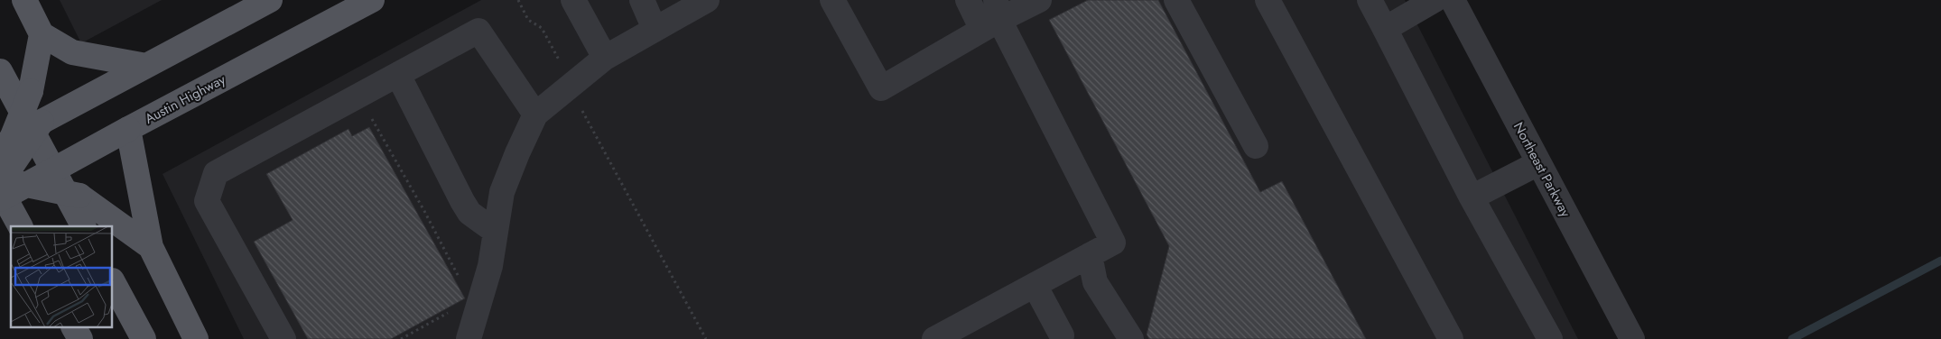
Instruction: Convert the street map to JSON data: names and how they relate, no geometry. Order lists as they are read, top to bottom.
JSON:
{
  "streets": {
    "main road": ["Austin Highway"],
    "street": ["Northeast Parkway"]
  }
}
